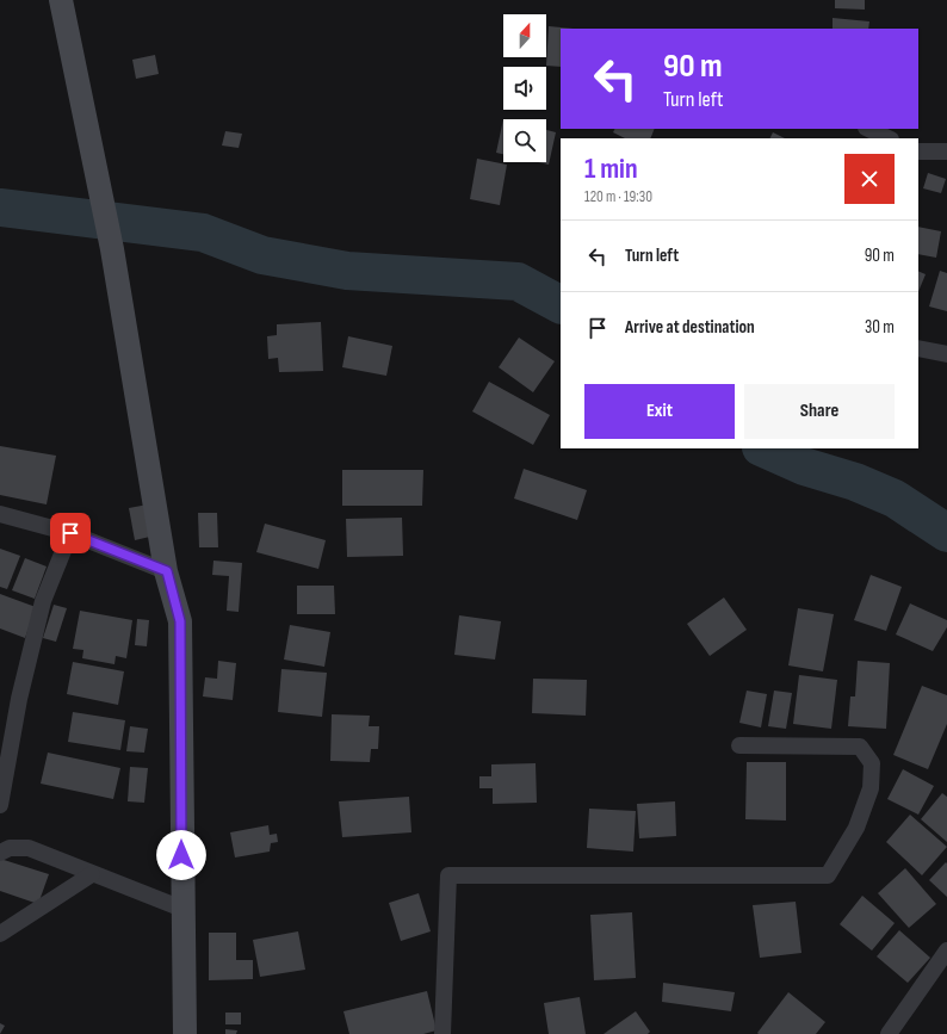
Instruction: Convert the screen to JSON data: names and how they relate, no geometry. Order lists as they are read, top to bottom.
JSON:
{
  "north": "top",
  "page": {
    "turn": ["90 m", "Turn left"],
    "heading": ["1 min", "120 m · 19:30"],
    "list": [
      {
        "name": "Turn left",
        "value": "90 m"
      },
      {
        "name": "Arrive at destination",
        "value": "30 m"
      }
    ],
    "buttons": ["Exit", "Share"]
  }
}
